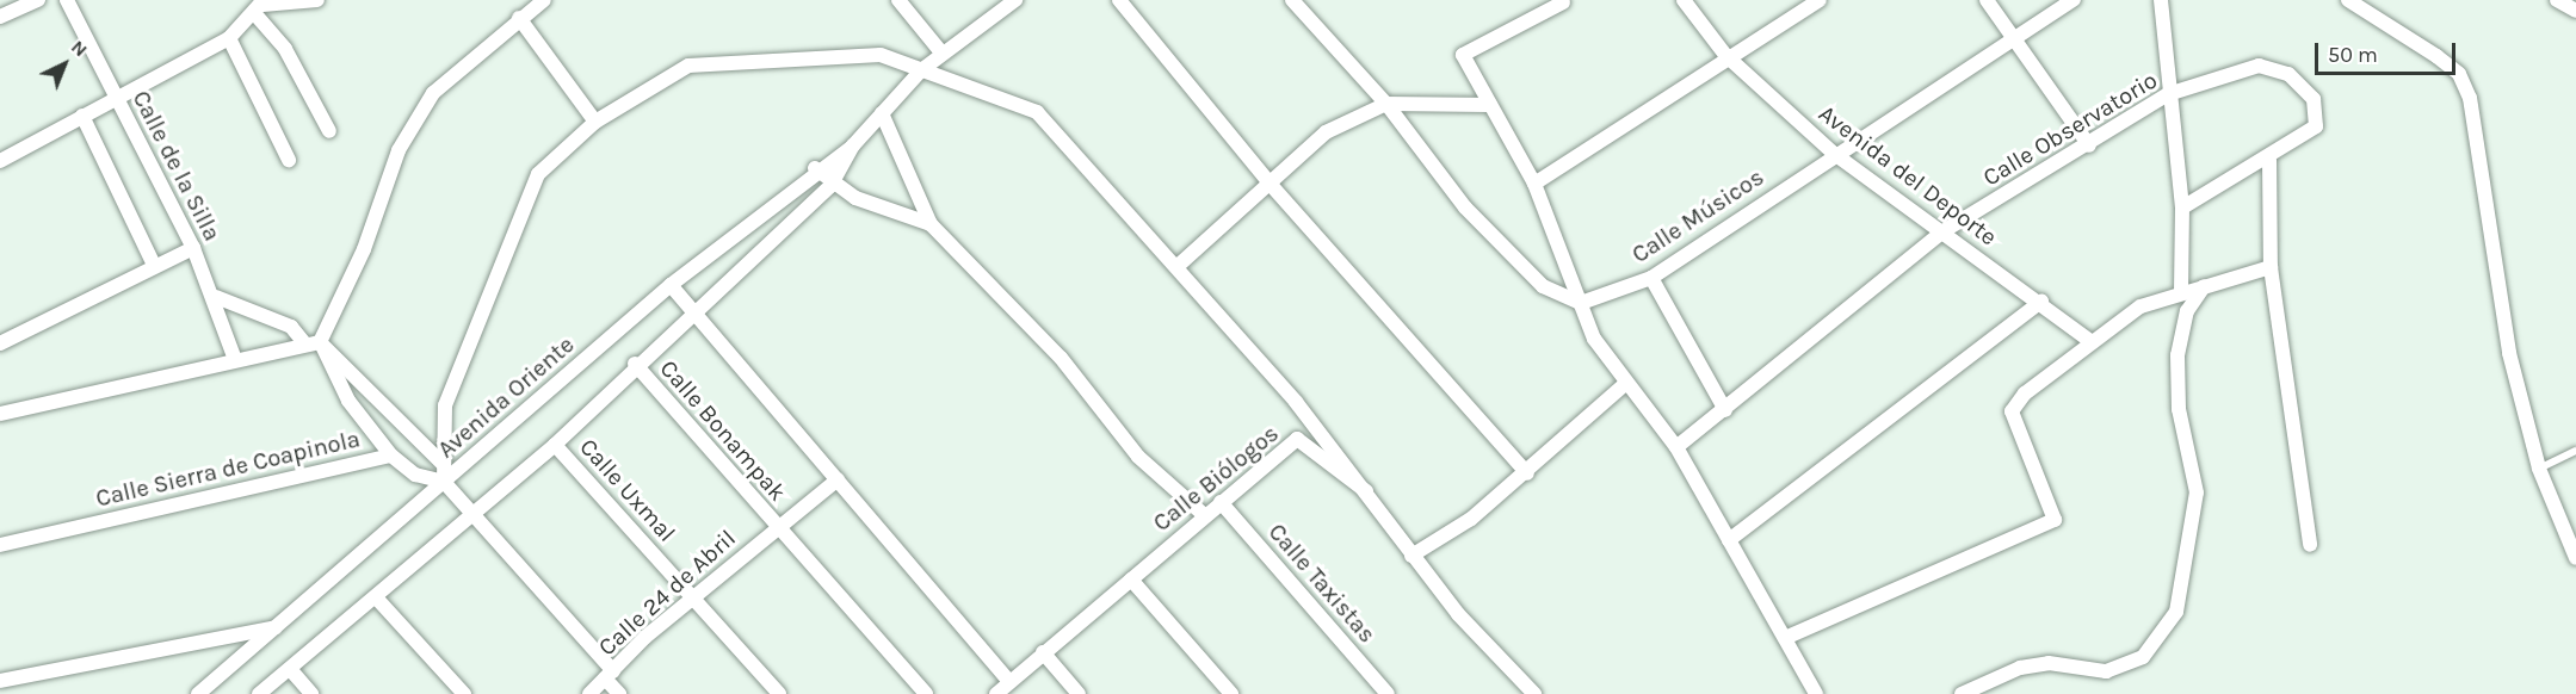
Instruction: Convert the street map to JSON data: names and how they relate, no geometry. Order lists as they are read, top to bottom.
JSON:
{
  "streets": {
    "street": [
      "Calle Observatorio",
      "Calle de la Silla",
      "Avenida del Deporte",
      "Calle Músicos",
      "Avenida Oriente",
      "Calle Bonampak",
      "Calle Sierra de Coapinola",
      "Calle Biólogos",
      "Calle Uxmal",
      "Calle Taxistas",
      "Calle 24 de Abril"
    ]
  },
  "crossings": [
    ["Calle Observatorio", "Avenida del Deporte"],
    ["Avenida del Deporte", "Calle Músicos"],
    ["Avenida Oriente", "Calle Bonampak"],
    ["Avenida Oriente", "Calle Sierra de Coapinola"],
    ["Avenida Oriente", "Calle Uxmal"],
    ["Calle Bonampak", "Calle 24 de Abril"],
    ["Calle Biólogos", "Calle Taxistas"],
    ["Calle Uxmal", "Calle 24 de Abril"]
  ],
  "scale_bar": "50 m",
  "north": "top right"
}
